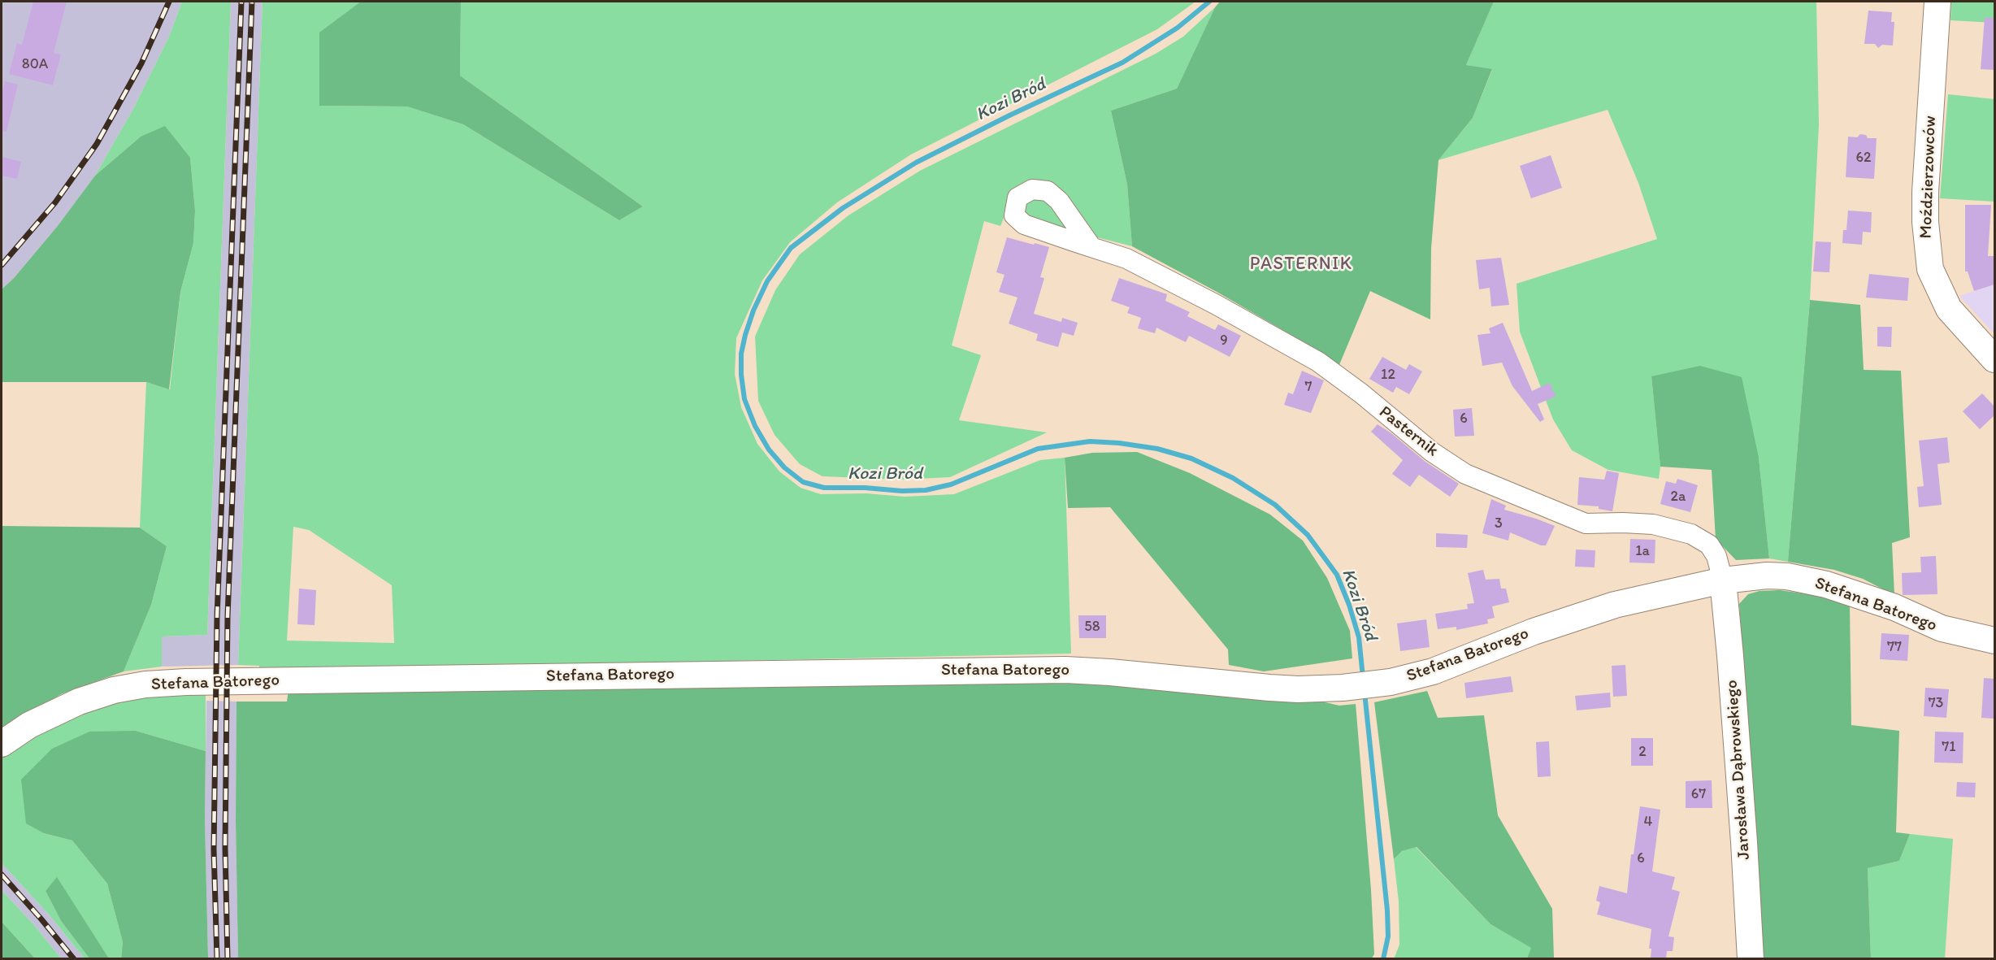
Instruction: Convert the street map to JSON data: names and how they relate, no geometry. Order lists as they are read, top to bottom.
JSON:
{
  "streets": {
    "street": [
      "Moździerzowców",
      "Pasternik",
      "Stefana Batorego",
      "Jarosława Dąbrowskiego"
    ]
  },
  "crossings": [
    ["Pasternik", "Stefana Batorego"],
    ["Pasternik", "Jarosława Dąbrowskiego"],
    ["Stefana Batorego", "Jarosława Dąbrowskiego"]
  ],
  "districts": ["PASTERNIK"],
  "water": ["Kozi Bród"],
  "house_numbers": [
    "80A",
    "62",
    "9",
    "12",
    "7",
    "6",
    "2a",
    "3",
    "1a",
    "58",
    "77",
    "73",
    "71",
    "2",
    "67",
    "4",
    "6"
  ]
}
